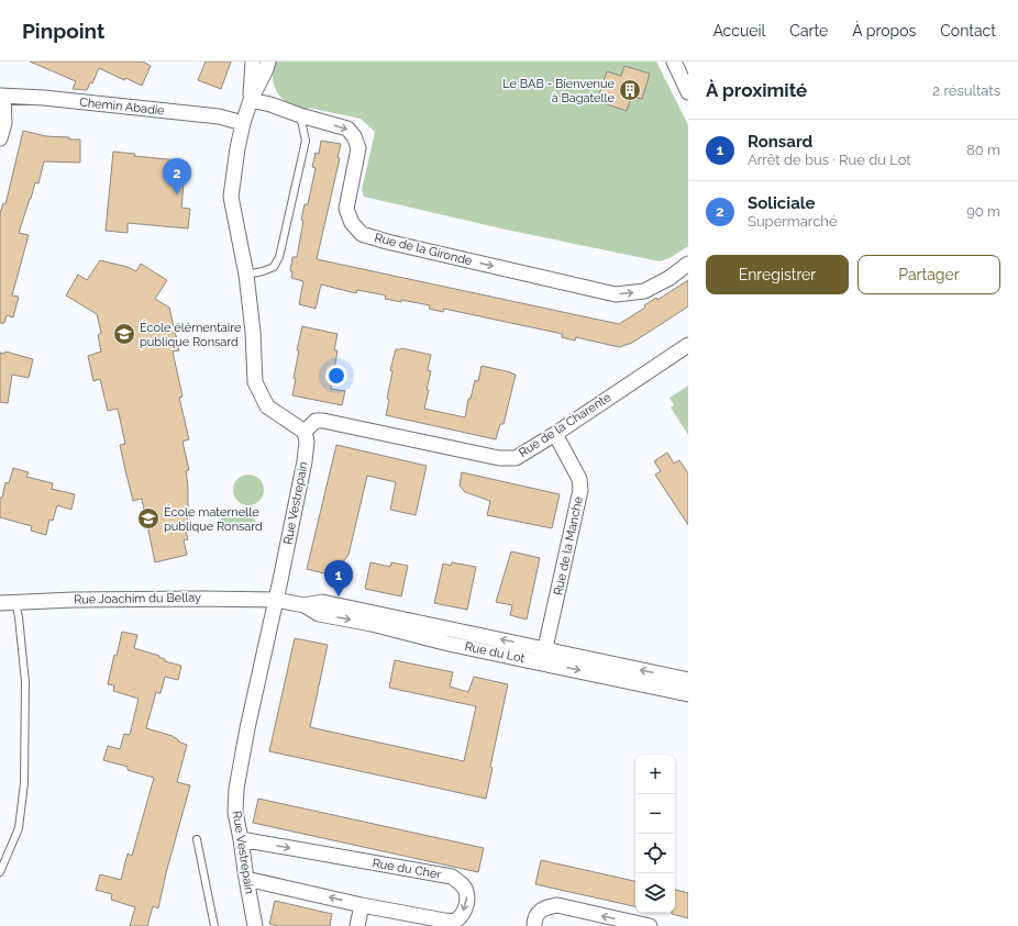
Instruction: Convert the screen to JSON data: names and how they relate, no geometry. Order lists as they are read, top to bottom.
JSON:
{
  "streets": {
    "street": [
      "Chemin Abadie",
      "Rue de la Gironde",
      "Rue de la Charente",
      "Rue Vestrepain",
      "Rue de la Manche",
      "Rue Joachim du Bellay",
      "Rue du Lot",
      "Rue du Cher"
    ]
  },
  "crossings": [
    ["Rue de la Charente", "Rue Vestrepain"],
    ["Rue de la Charente", "Rue de la Manche"],
    ["Rue Vestrepain", "Rue Joachim du Bellay"],
    ["Rue Vestrepain", "Rue du Lot"],
    ["Rue Vestrepain", "Rue du Cher"],
    ["Rue de la Manche", "Rue du Lot"],
    ["Rue Joachim du Bellay", "Rue du Lot"]
  ],
  "one_way": ["Rue de la Gironde"],
  "places": {
    "building": ["Le BAB - Bienvenue à Bagatelle"],
    "school or university": ["École élémentaire publique Ronsard", "École maternelle publique Ronsard"]
  },
  "page": {
    "header": "Pinpoint",
    "nav": [
      "Accueil",
      "Carte",
      "À propos",
      "Contact"
    ],
    "heading": ["À proximité", "2 résultats"],
    "list": [
      {
        "mark": "1",
        "name": "Ronsard",
        "note": "Arrêt de bus · Rue du Lot",
        "value": "80 m"
      },
      {
        "mark": "2",
        "name": "Soliciale",
        "note": "Supermarché",
        "value": "90 m"
      }
    ],
    "pins": ["2", "1"],
    "buttons": ["Enregistrer", "Partager"],
    "map_buttons": ["+", "−"]
  }
}
